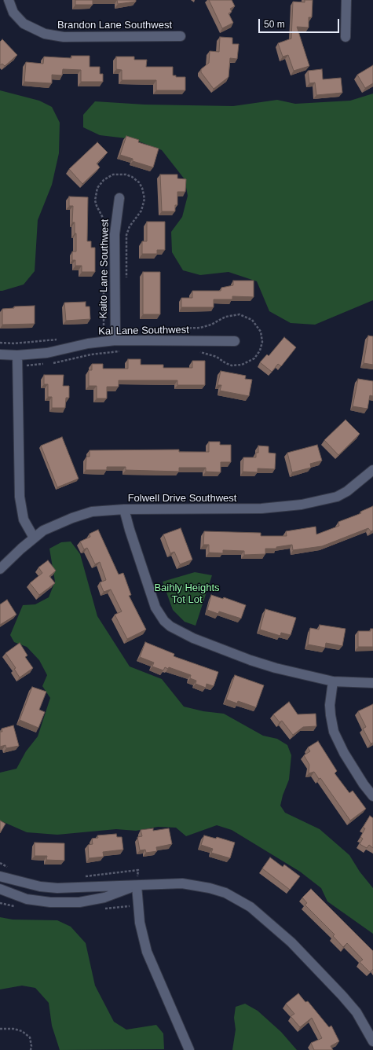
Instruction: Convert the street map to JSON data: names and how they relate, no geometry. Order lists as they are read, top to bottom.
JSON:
{
  "streets": {
    "street": [
      "Brandon Lane Southwest",
      "Kaito Lane Southwest",
      "Kal Lane Southwest",
      "Folwell Drive Southwest"
    ]
  },
  "crossings": [
    ["Kaito Lane Southwest", "Kal Lane Southwest"]
  ],
  "parks": ["Baihly Heights Tot Lot"],
  "scale_bar": "50 m"
}
